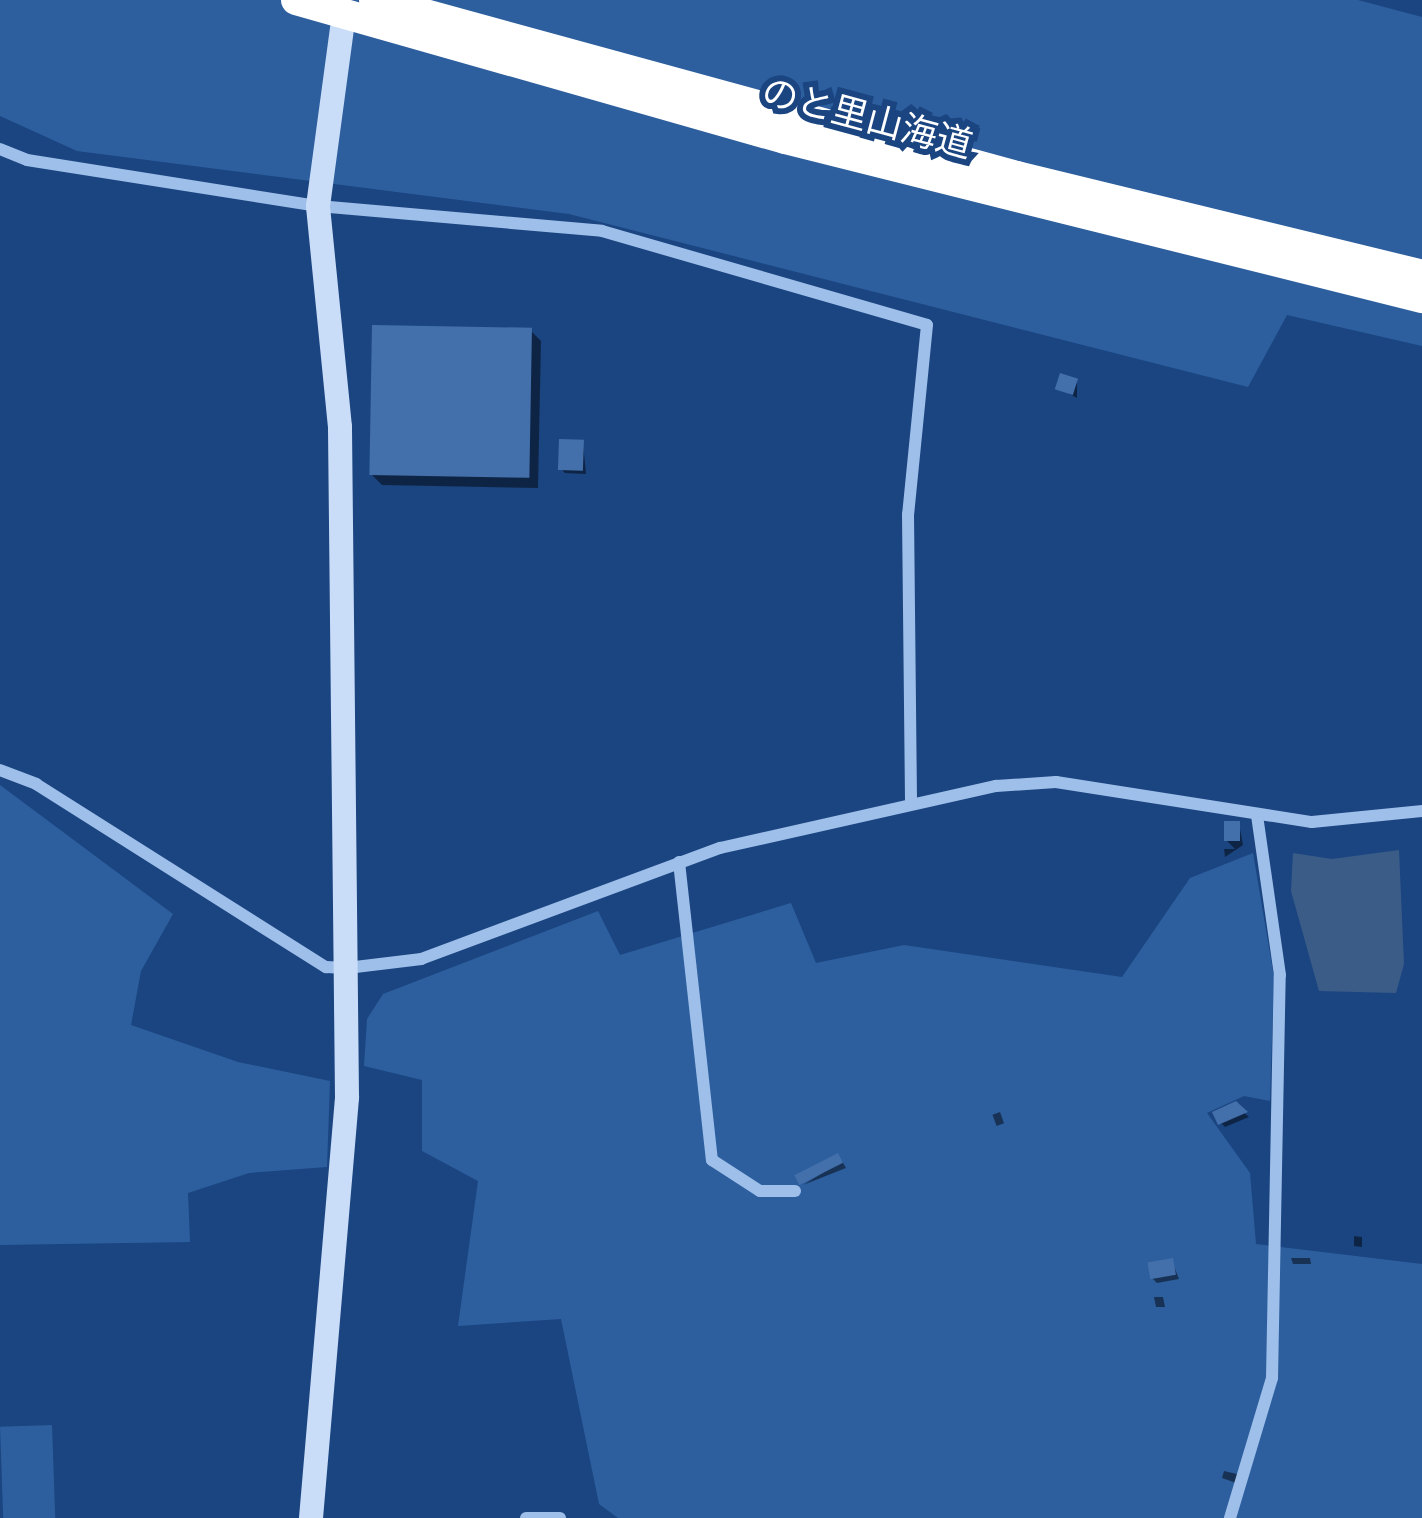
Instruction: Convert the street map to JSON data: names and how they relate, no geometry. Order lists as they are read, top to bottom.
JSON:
{
  "streets": {
    "highway": ["のと里山海道"]
  }
}
